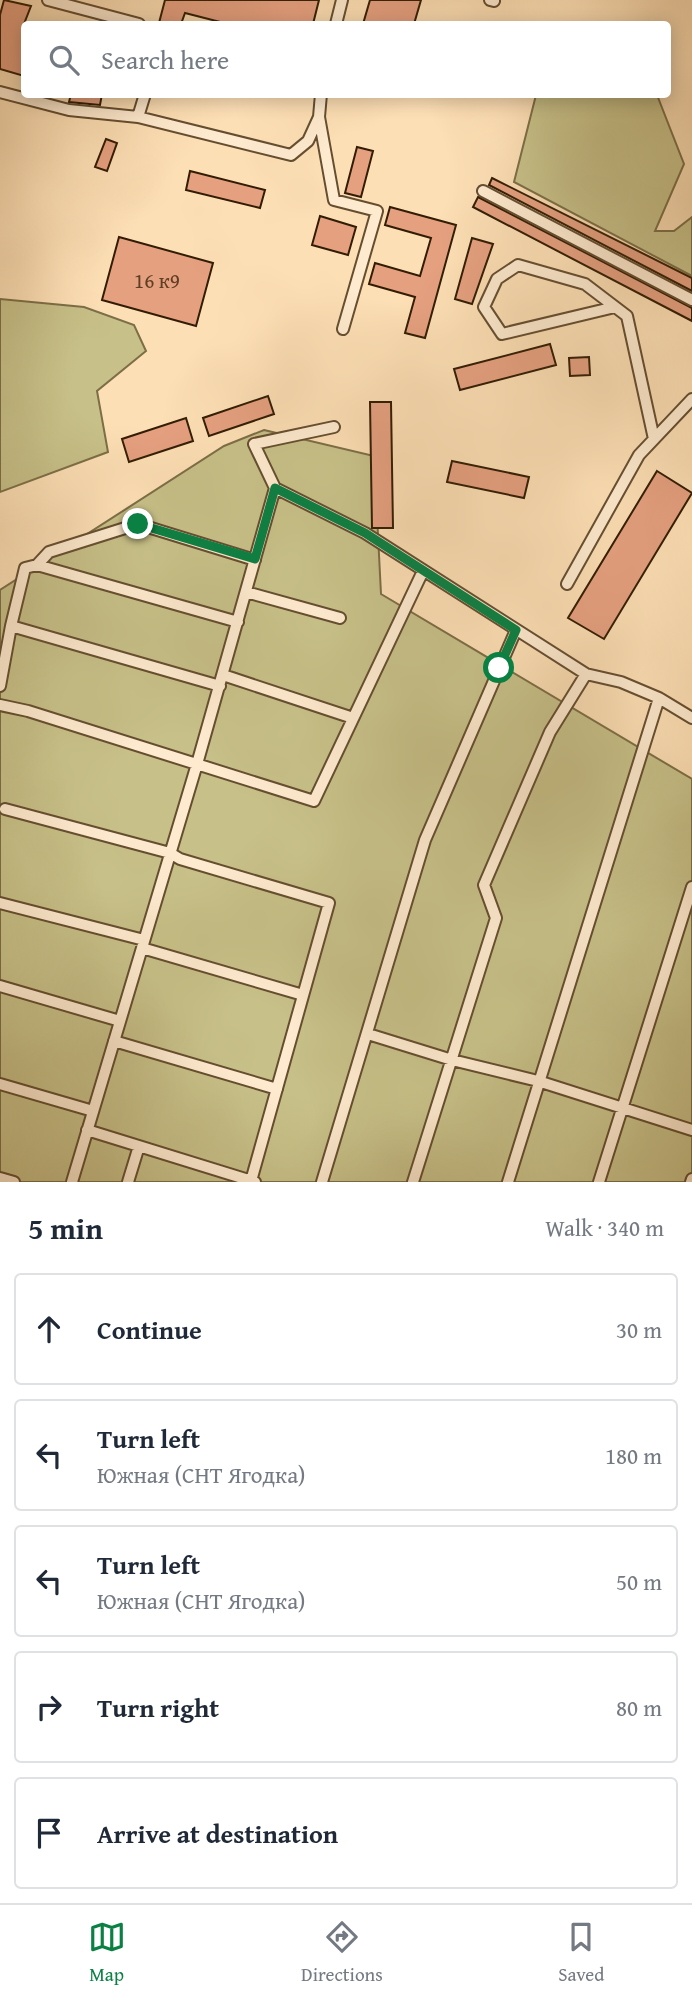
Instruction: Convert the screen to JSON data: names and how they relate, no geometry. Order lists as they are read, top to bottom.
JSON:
{
  "house_numbers": ["16 к9"],
  "page": {
    "search": "Search here",
    "heading": ["5 min", "Walk · 340 m"],
    "list": [
      ["Continue", "30 m"],
      ["Turn left", "Южная (СНТ Ягодка)", "180 m"],
      ["Turn left", "Южная (СНТ Ягодка)", "50 m"],
      ["Turn right", "80 m"],
      "Arrive at destination"
    ],
    "nav": ["Map", "Directions", "Saved"]
  }
}
